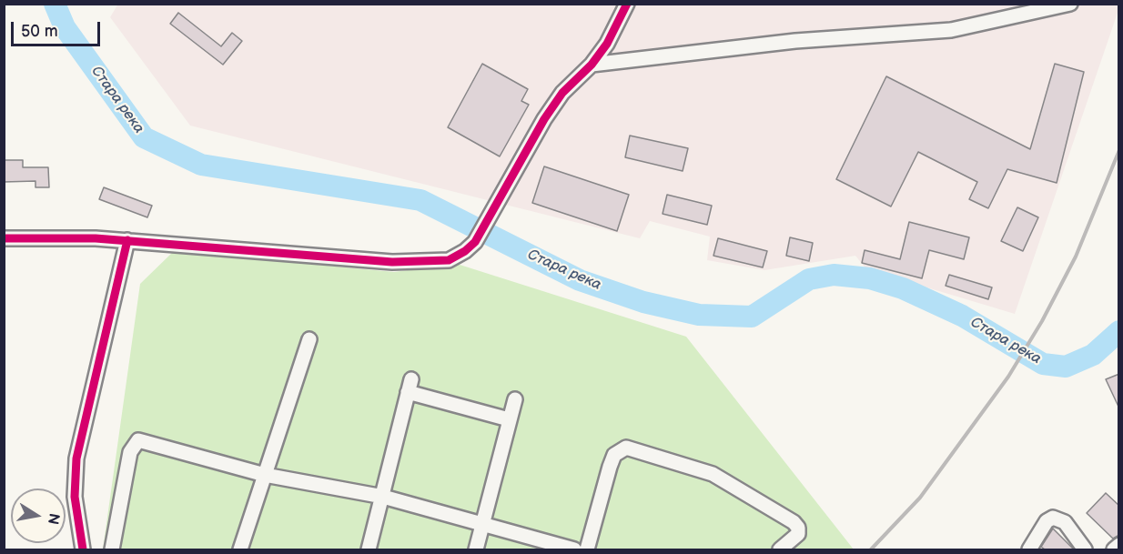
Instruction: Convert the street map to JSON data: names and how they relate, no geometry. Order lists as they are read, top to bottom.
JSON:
{
  "water": ["Стара река"],
  "scale_bar": "50 m",
  "north": "right"
}
